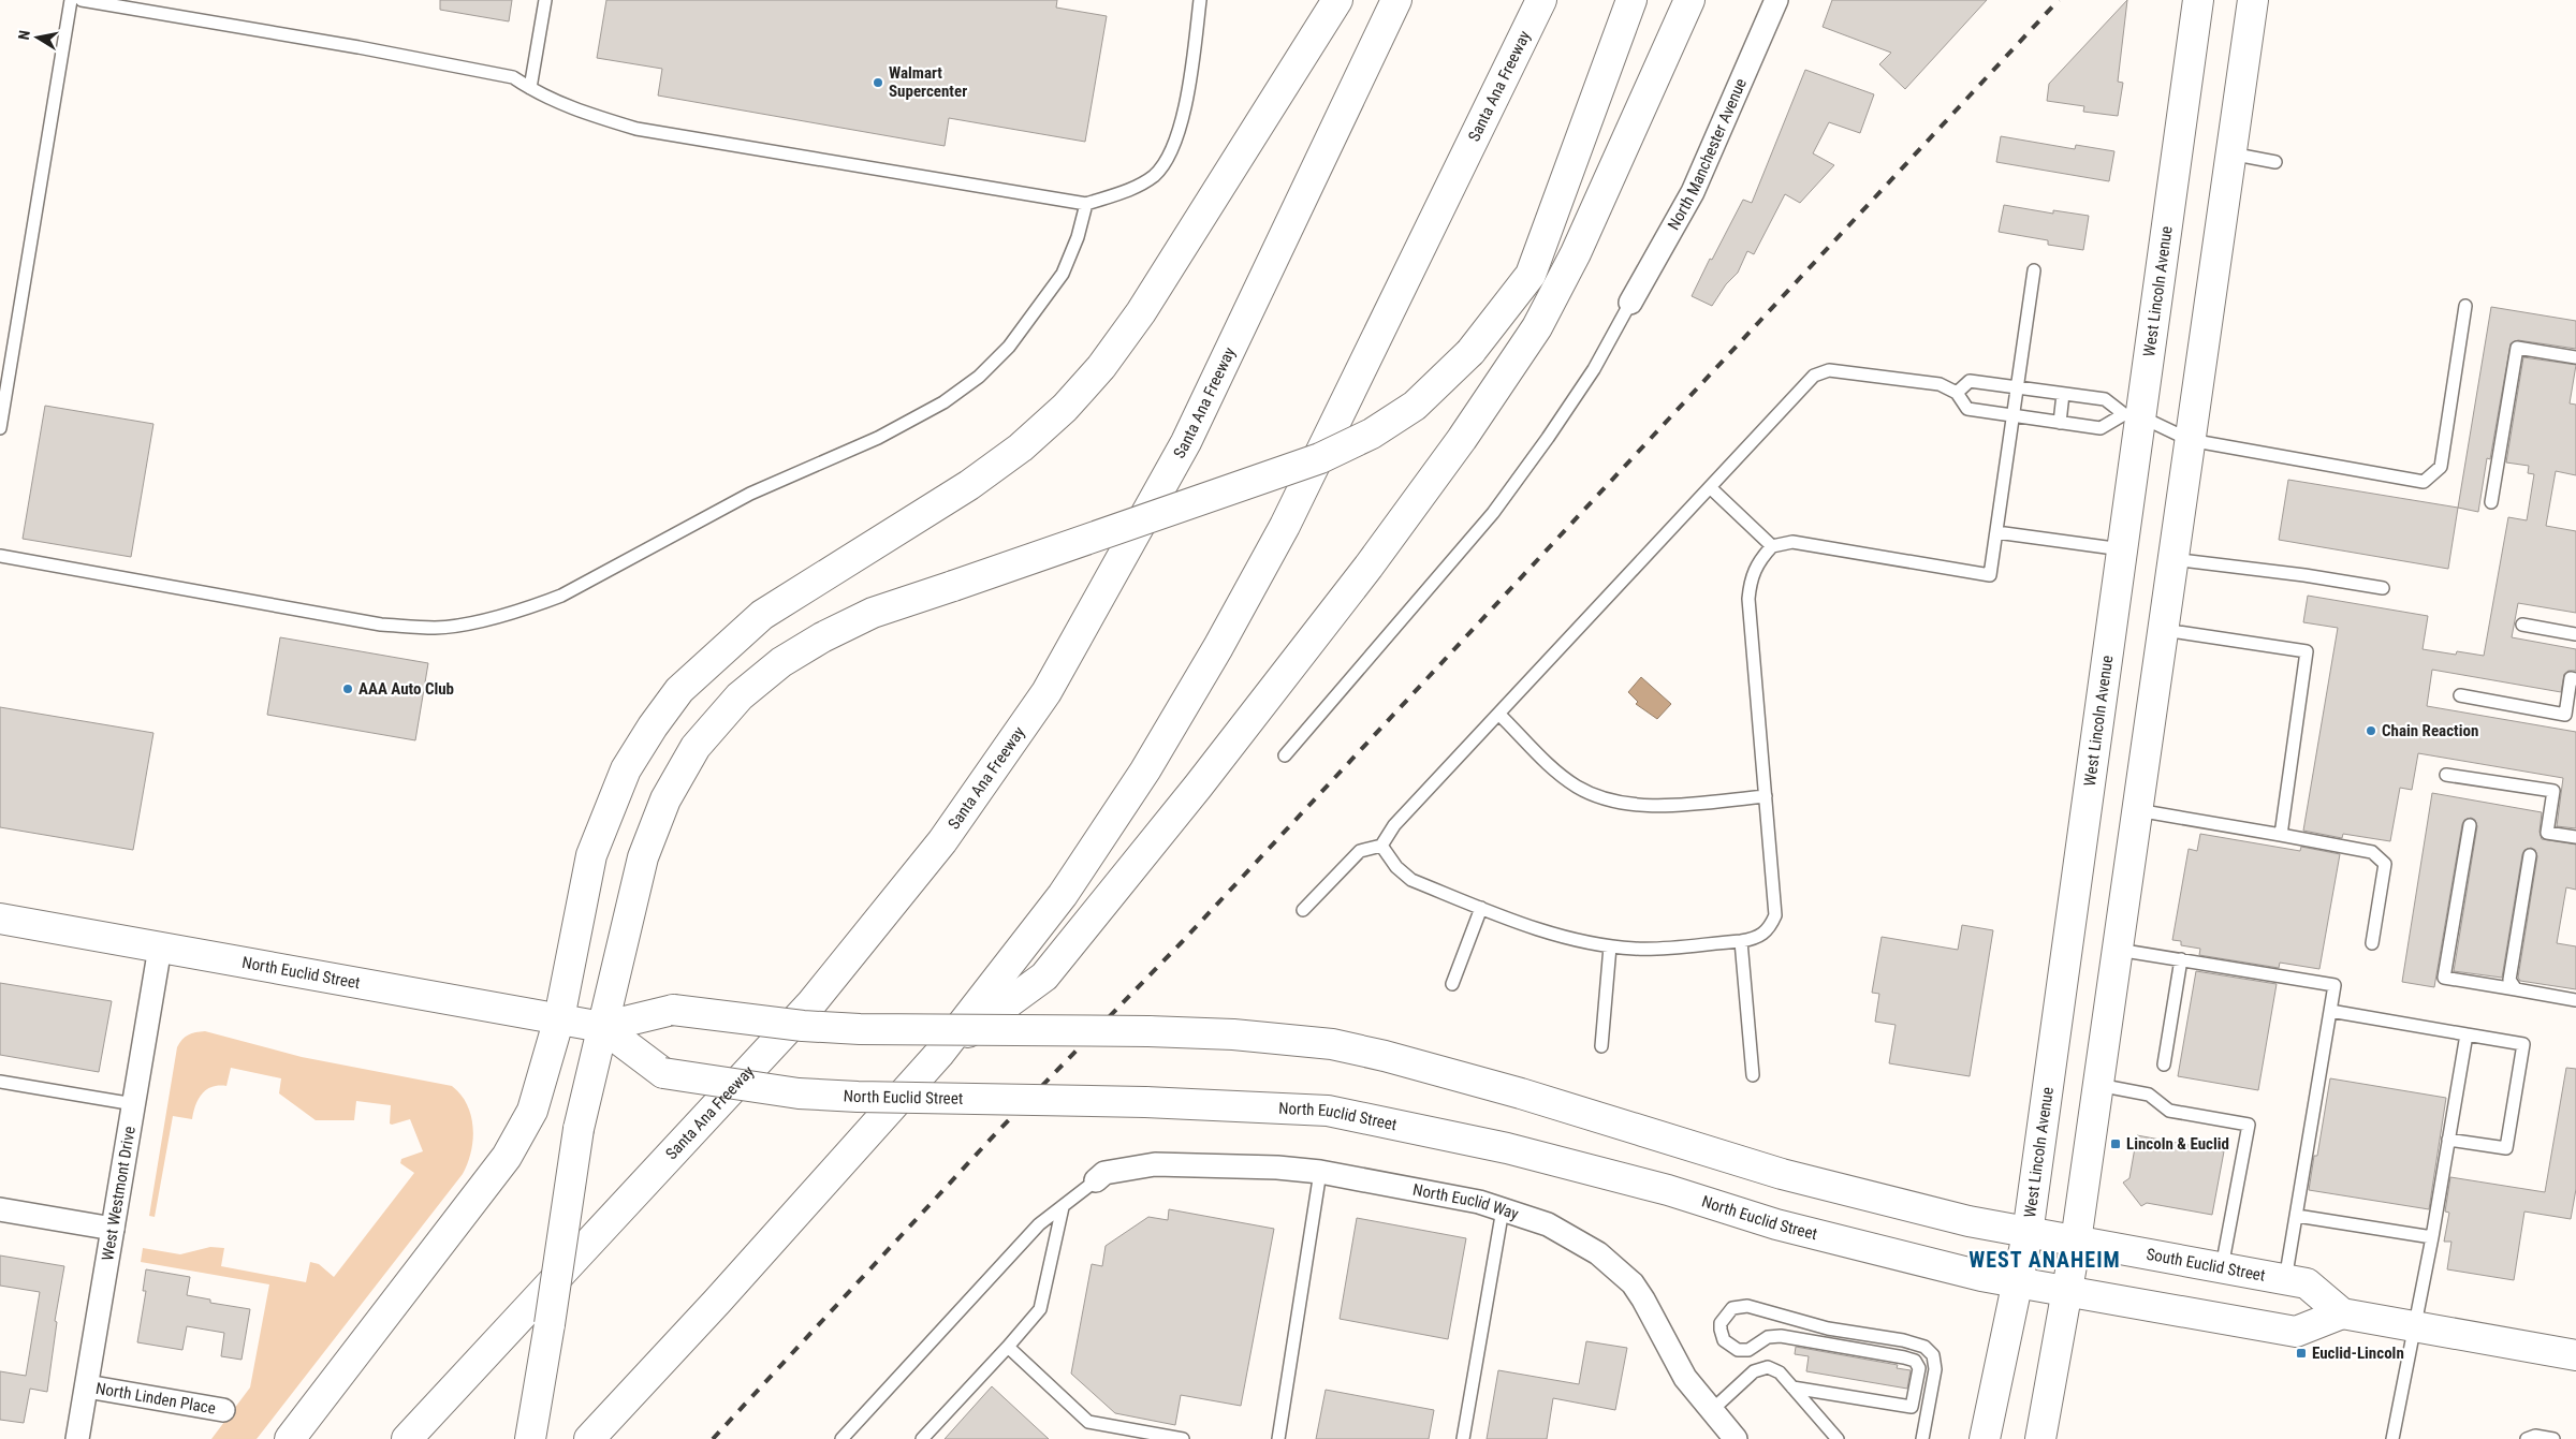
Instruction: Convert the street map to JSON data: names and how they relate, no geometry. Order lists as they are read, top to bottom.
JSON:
{
  "streets": {
    "main road": [
      "Santa Ana Freeway",
      "West Lincoln Avenue",
      "North Euclid Street",
      "South Euclid Street"
    ],
    "street": [
      "North Manchester Avenue",
      "West Westmont Drive",
      "North Euclid Way",
      "North Linden Place"
    ]
  },
  "crossings": [
    ["West Lincoln Avenue", "North Euclid Street"],
    ["West Lincoln Avenue", "South Euclid Street"],
    ["North Euclid Street", "West Westmont Drive"],
    ["North Euclid Street", "South Euclid Street"],
    ["West Westmont Drive", "North Linden Place"]
  ],
  "districts": ["WEST ANAHEIM"],
  "places": {
    "other": ["Walmart Supercenter", "AAA Auto Club", "Chain Reaction"],
    "transit": ["Lincoln & Euclid", "Euclid-Lincoln"]
  },
  "north": "left"
}
